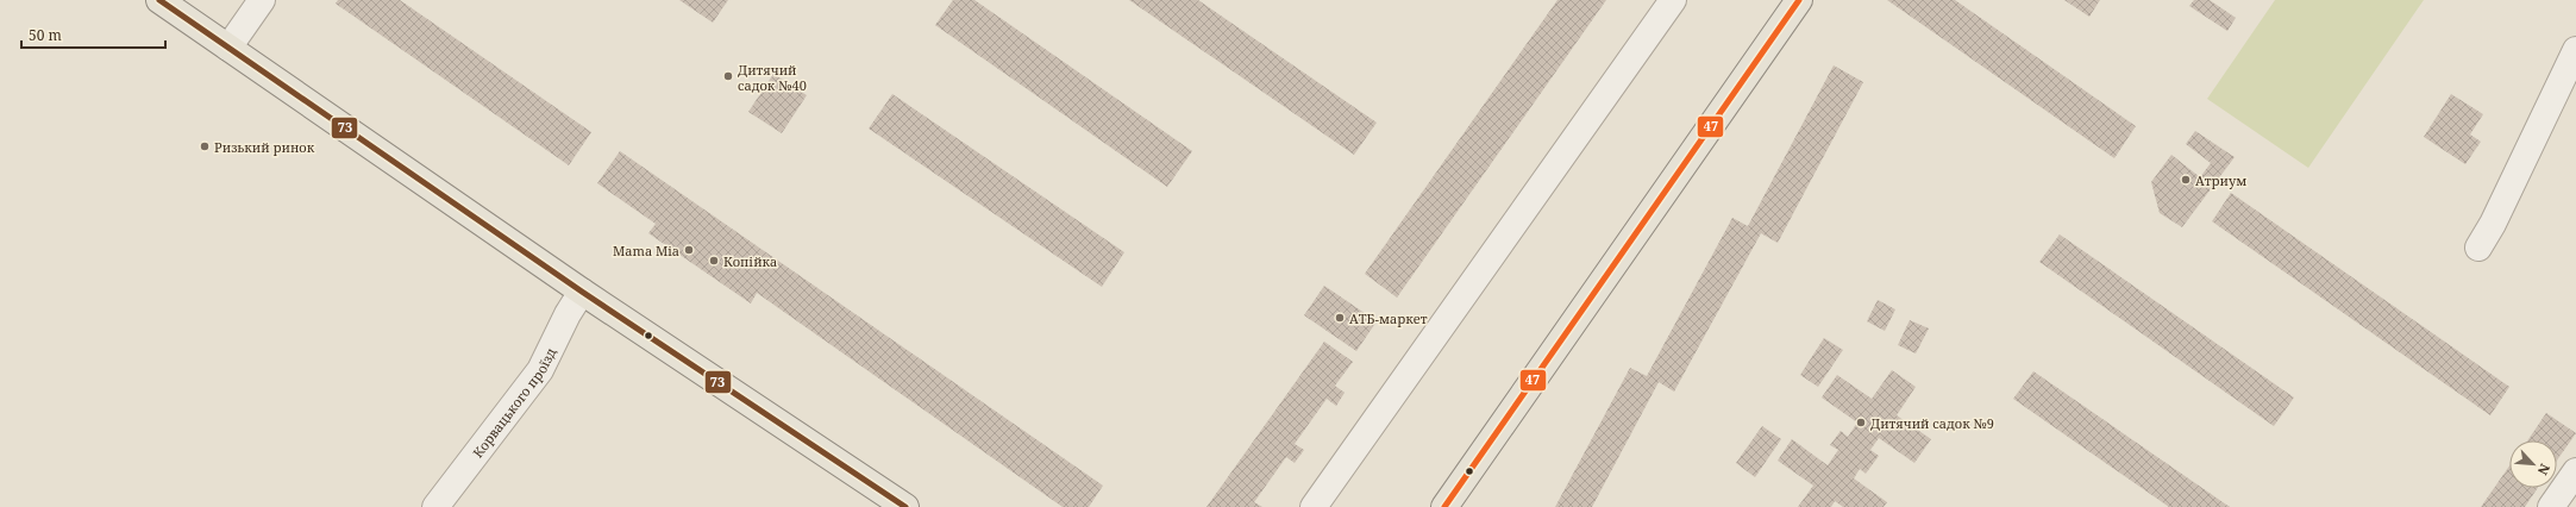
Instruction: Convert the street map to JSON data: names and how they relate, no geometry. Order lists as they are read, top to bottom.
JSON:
{
  "streets": {
    "street": ["Корвацького проїзд"]
  },
  "places": [
    "Дитячий садок №40",
    "Ризький ринок",
    "Атриум",
    "Mama Mia",
    "Копійка",
    "АТБ-маркет",
    "Дитячий садок №9"
  ],
  "lines": ["transit line 73", "transit line 47"],
  "scale_bar": "50 m",
  "north": "bottom right"
}
